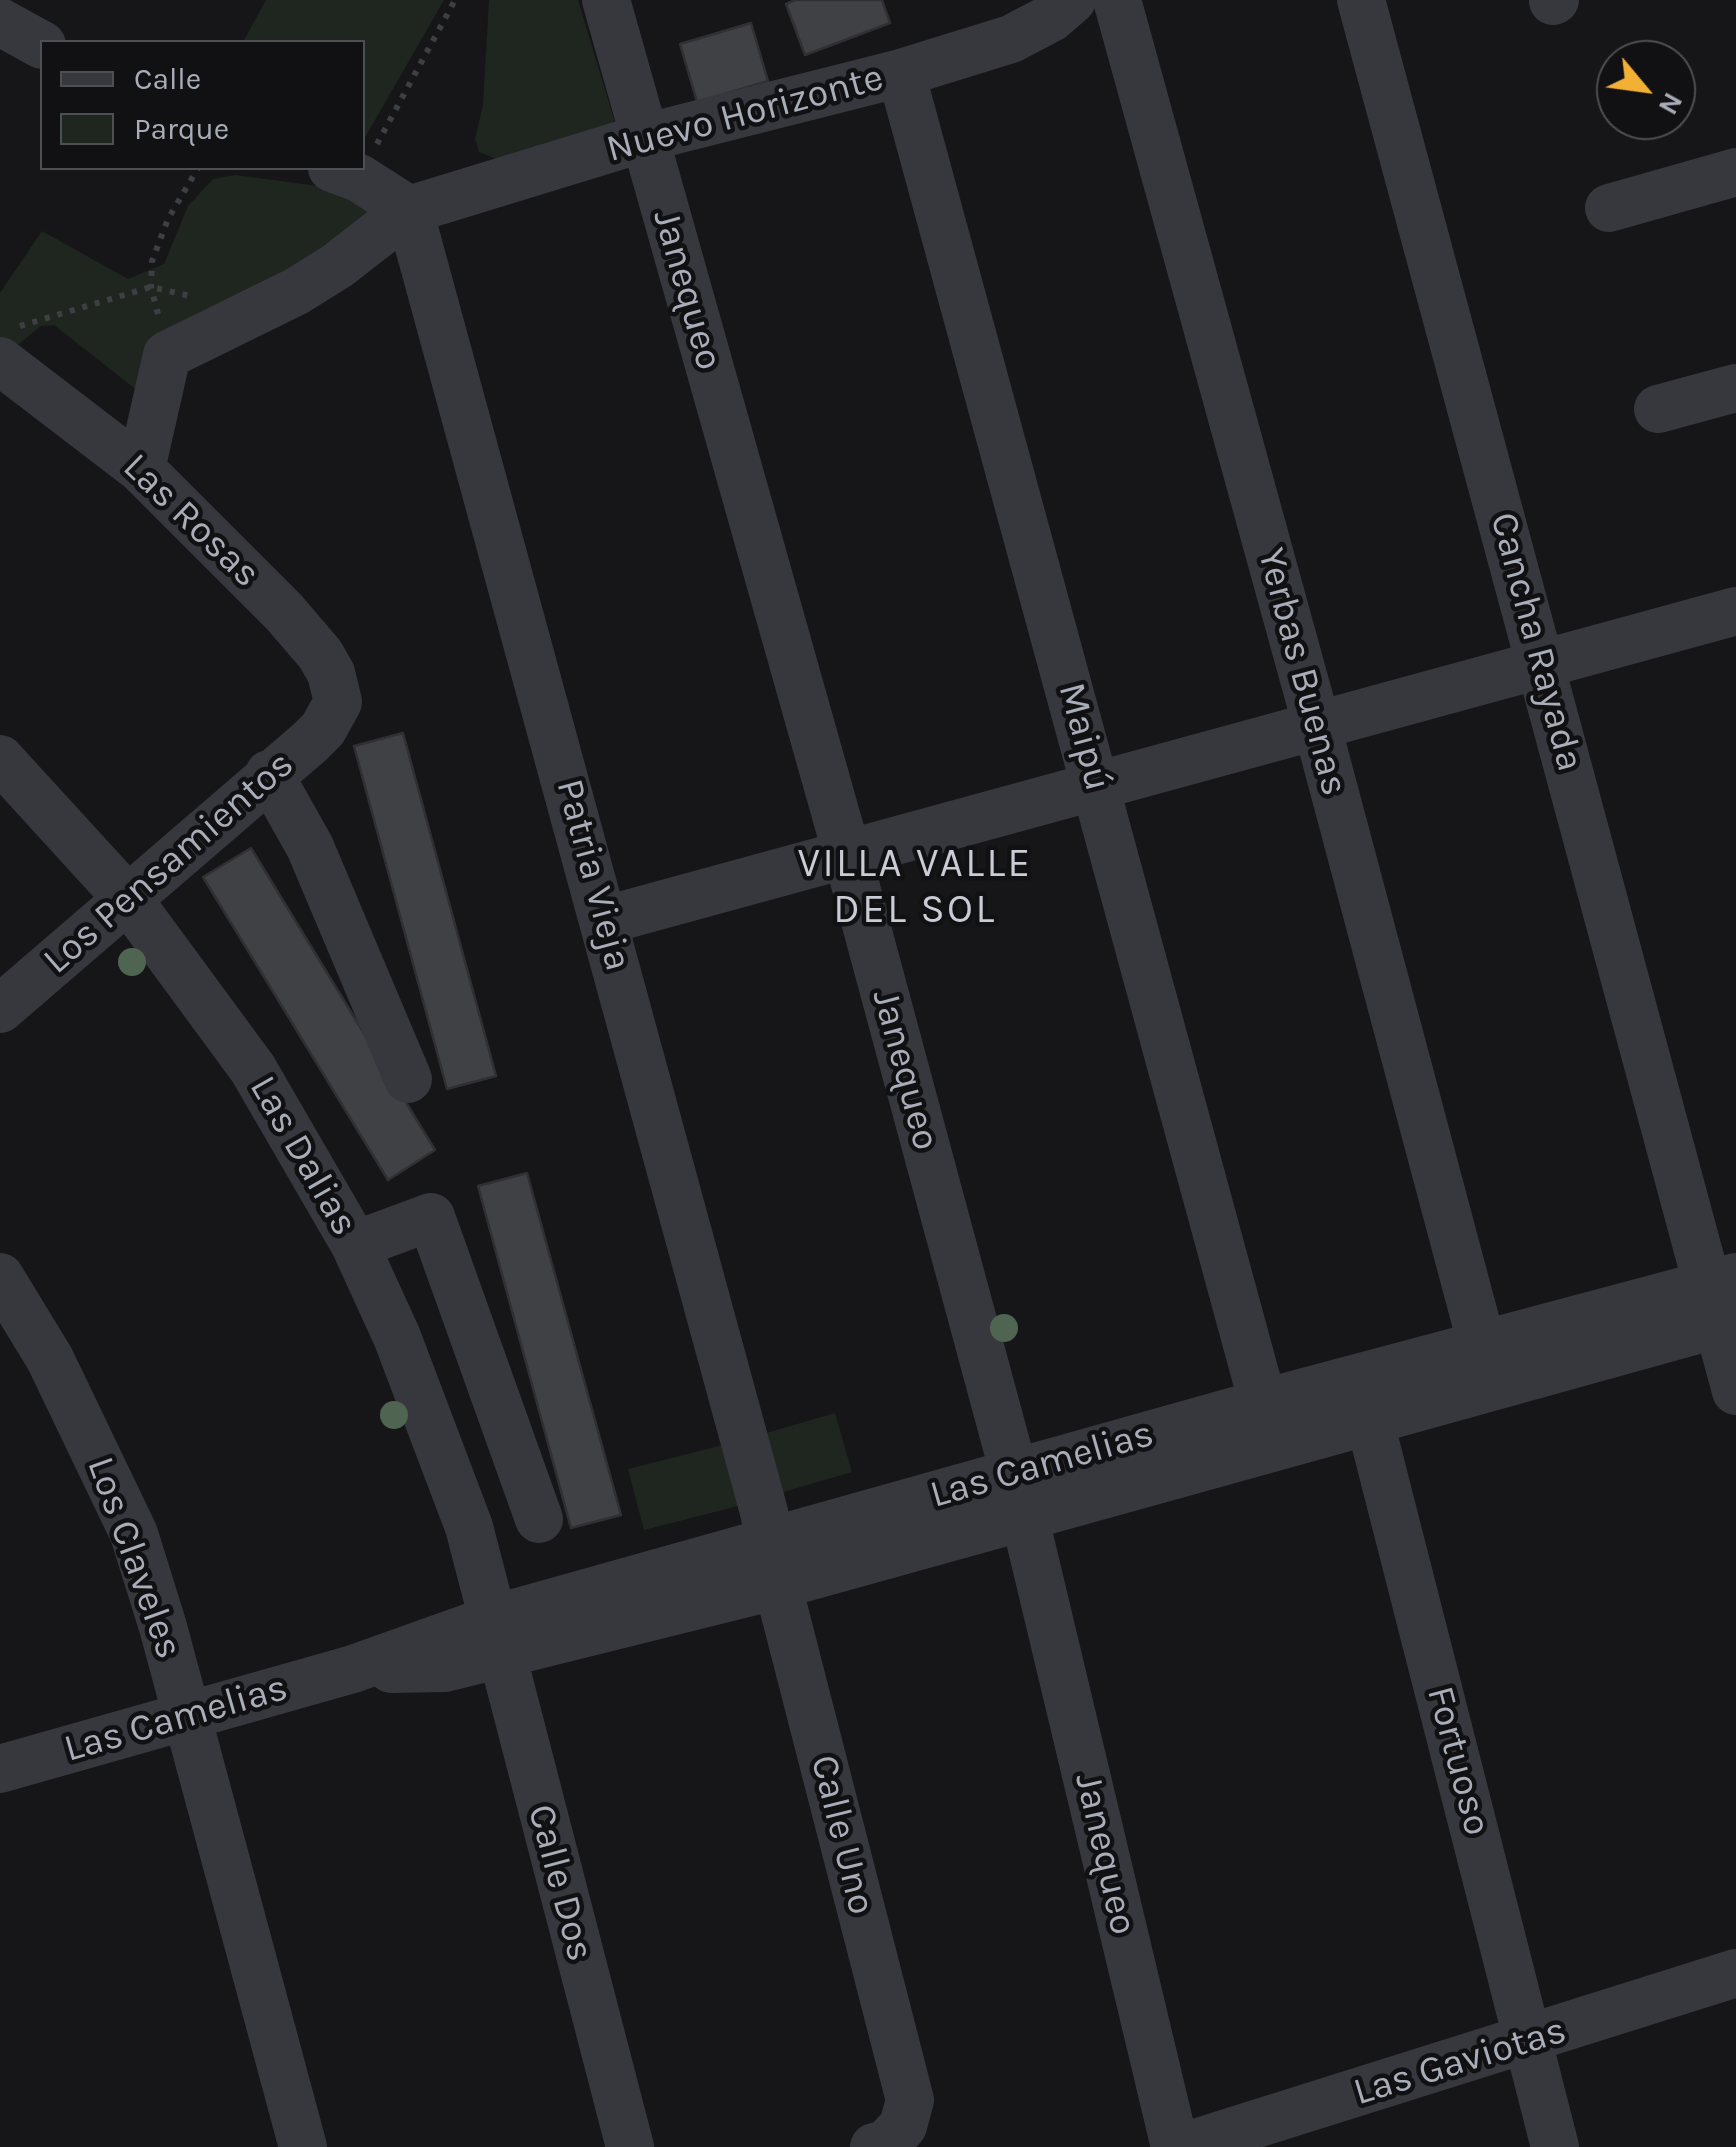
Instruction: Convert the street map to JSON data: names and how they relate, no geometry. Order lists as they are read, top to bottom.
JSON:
{
  "streets": {
    "street": [
      "Nuevo Horizonte",
      "Janequeo",
      "Las Rosas",
      "Cancha Rayada",
      "Yerbas Buenas",
      "Maipú",
      "Los Pensamientos",
      "Patria Vieja",
      "Las Dalias",
      "Las Camelias",
      "Los Claveles",
      "Fortuoso",
      "Calle Uno",
      "Calle Dos",
      "Las Gaviotas"
    ]
  },
  "crossings": [
    ["Nuevo Horizonte", "Janequeo"],
    ["Nuevo Horizonte", "Maipú"],
    ["Nuevo Horizonte", "Patria Vieja"],
    ["Janequeo", "Las Camelias"],
    ["Las Rosas", "Los Pensamientos"],
    ["Cancha Rayada", "Las Camelias"],
    ["Yerbas Buenas", "Las Camelias"],
    ["Maipú", "Las Camelias"],
    ["Los Pensamientos", "Las Dalias"],
    ["Patria Vieja", "Las Camelias"],
    ["Patria Vieja", "Calle Uno"],
    ["Las Dalias", "Las Camelias"],
    ["Las Dalias", "Calle Dos"],
    ["Las Camelias", "Los Claveles"],
    ["Las Camelias", "Fortuoso"],
    ["Las Camelias", "Calle Uno"],
    ["Las Camelias", "Calle Dos"],
    ["Fortuoso", "Las Gaviotas"]
  ],
  "districts": ["VILLA VALLE DEL SOL"],
  "legend": ["Calle", "Parque"],
  "north": "bottom right"
}
